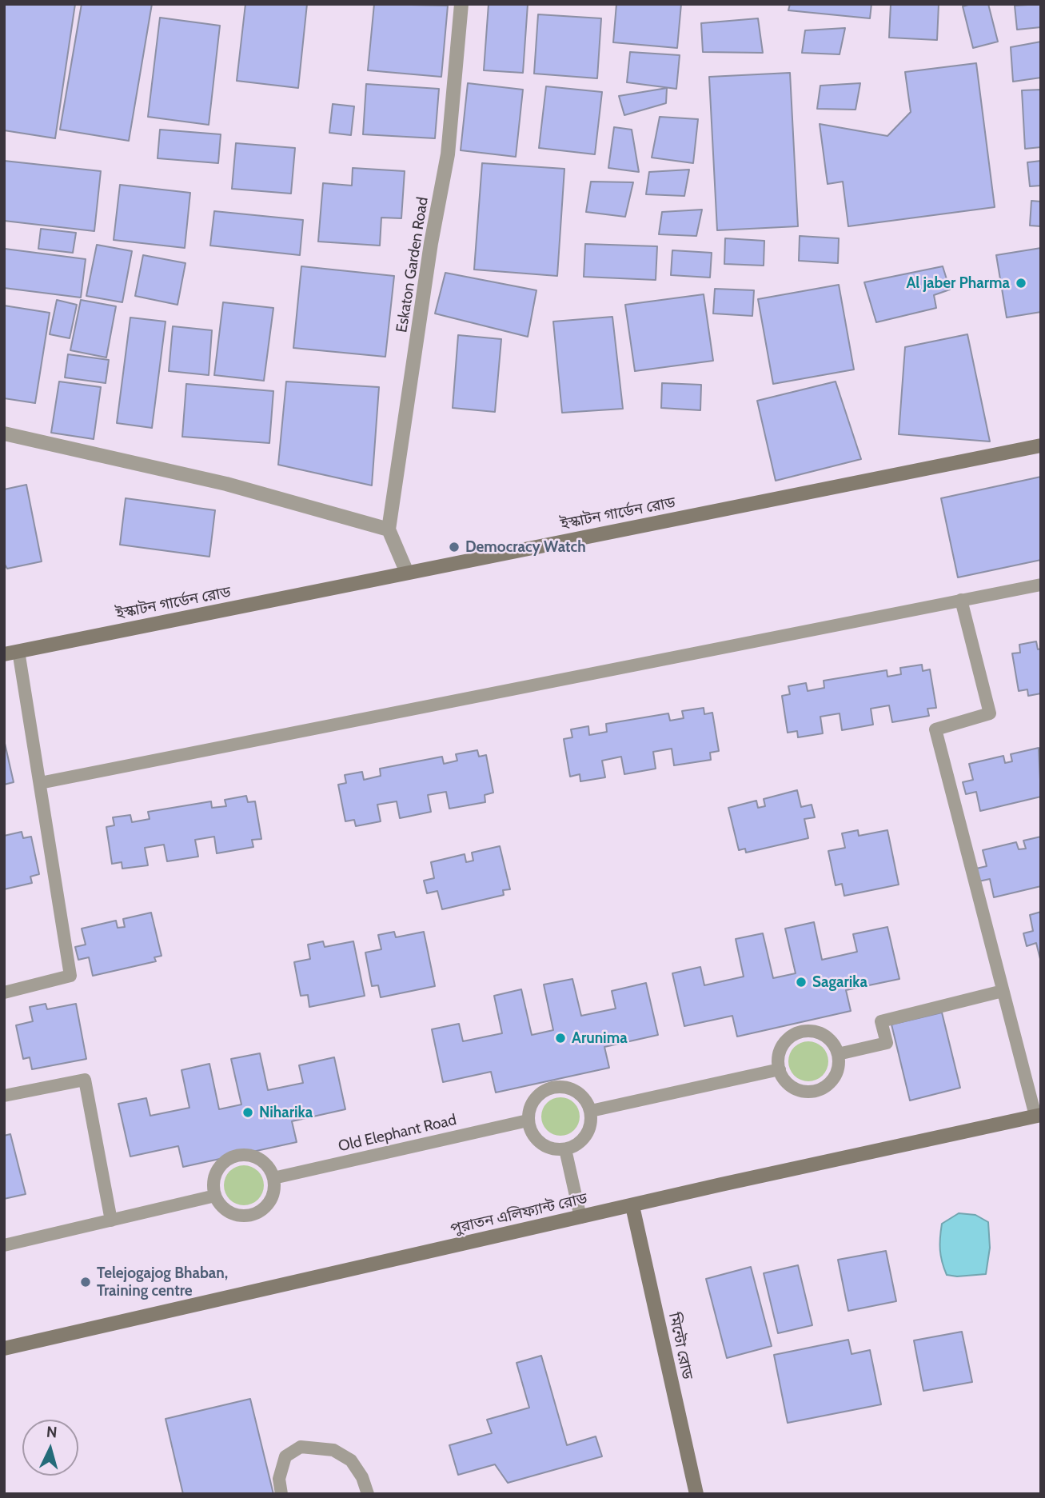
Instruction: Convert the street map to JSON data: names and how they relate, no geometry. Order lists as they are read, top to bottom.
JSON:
{
  "streets": {
    "street": [
      "Eskaton Garden Road",
      "ইস্কাটন গার্ডেন রোড",
      "পুরাতন এলিফ্যান্ট রোড",
      "মিন্টো রোড"
    ],
    "lane": ["Old Elephant Road"]
  },
  "crossings": [
    ["পুরাতন এলিফ্যান্ট রোড", "মিন্টো রোড"]
  ],
  "places": [
    "Al jaber Pharma",
    "Democracy Watch",
    "Sagarika",
    "Arunima",
    "Niharika",
    "Telejogajog Bhaban, Training centre"
  ],
  "north": "top"
}
